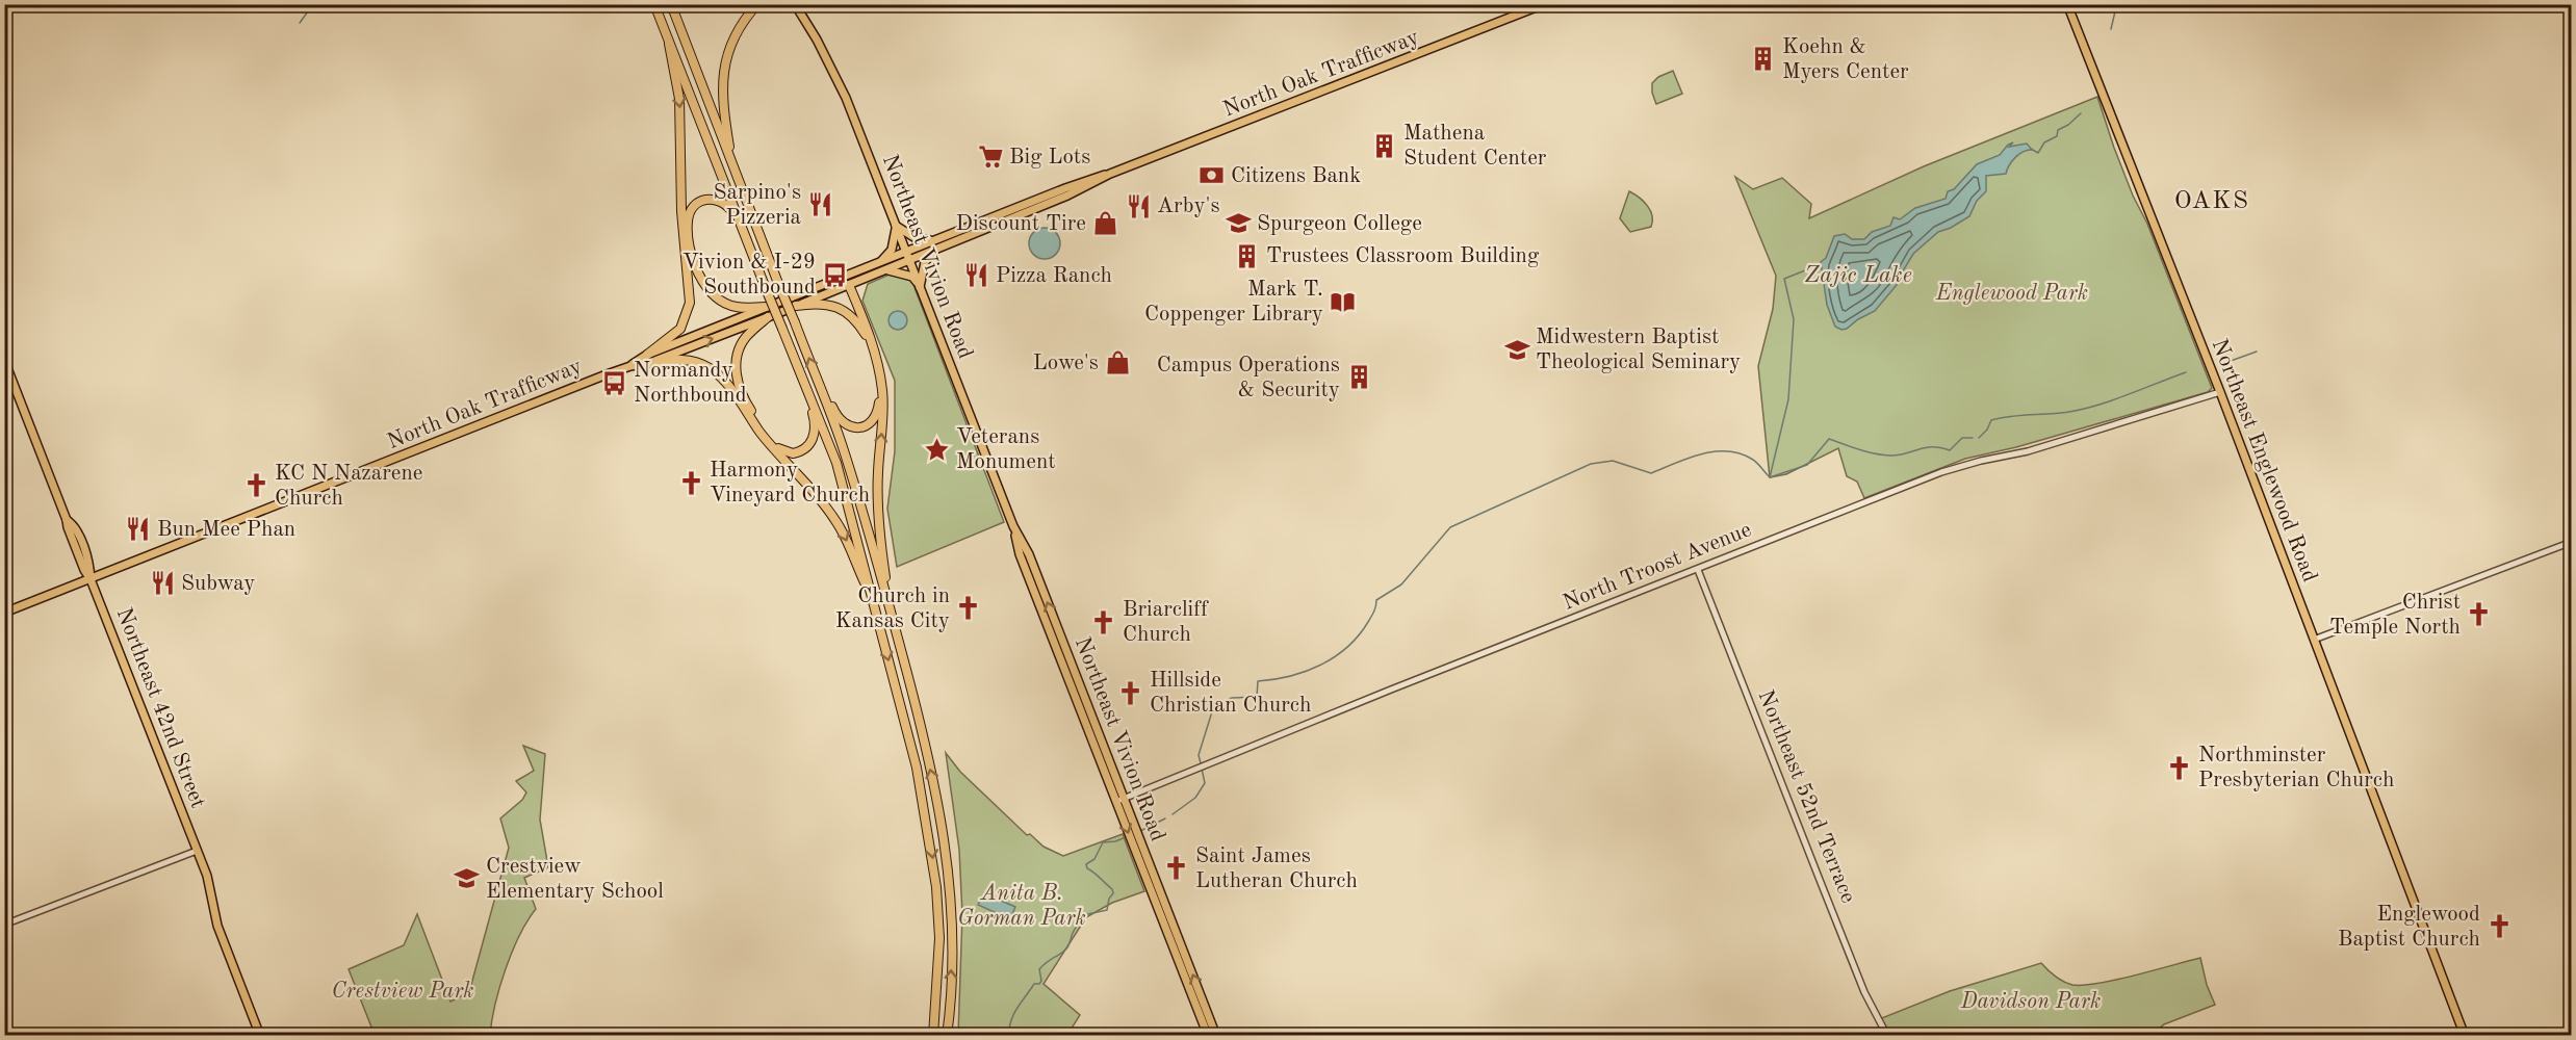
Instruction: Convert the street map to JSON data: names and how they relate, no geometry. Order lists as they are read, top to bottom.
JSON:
{
  "streets": {
    "main road": [
      "North Oak Trafficway",
      "Northeast Vivion Road",
      "Northeast Englewood Road",
      "Northeast 42nd Street"
    ],
    "street": ["North Troost Avenue", "Northeast 52nd Terrace"]
  },
  "crossings": [
    ["North Oak Trafficway", "Northeast Vivion Road"],
    ["North Oak Trafficway", "Northeast 42nd Street"],
    ["Northeast Vivion Road", "North Troost Avenue"],
    ["Northeast Englewood Road", "North Troost Avenue"],
    ["North Troost Avenue", "Northeast 52nd Terrace"]
  ],
  "districts": ["OAKS"],
  "water": ["Zajic Lake"],
  "parks": [
    "Englewood Park",
    "Anita B. Gorman Park",
    "Crestview Park",
    "Davidson Park"
  ],
  "places": {
    "building": [
      "Koehn & Myers Center",
      "Mathena Student Center",
      "Trustees Classroom Building",
      "Campus Operations & Security"
    ],
    "supermarket": ["Big Lots"],
    "bank": ["Citizens Bank"],
    "restaurant": [
      "Sarpino's Pizzeria",
      "Arby's",
      "Pizza Ranch",
      "Bun Mee Phan",
      "Subway"
    ],
    "shop": ["Discount Tire", "Lowe's"],
    "school or university": ["Spurgeon College", "Midwestern Baptist Theological Seminary", "Crestview Elementary School"],
    "bus stop": ["Vivion & I-29 Southbound", "Normandy Northbound"],
    "library": ["Mark T. Coppenger Library"],
    "place": ["Veterans Monument"],
    "church": [
      "Harmony Vineyard Church",
      "KC N Nazarene Church",
      "Church in Kansas City",
      "Christ Temple North",
      "Briarcliff Church",
      "Hillside Christian Church",
      "Northminster Presbyterian Church",
      "Saint James Lutheran Church",
      "Englewood Baptist Church"
    ]
  }
}
